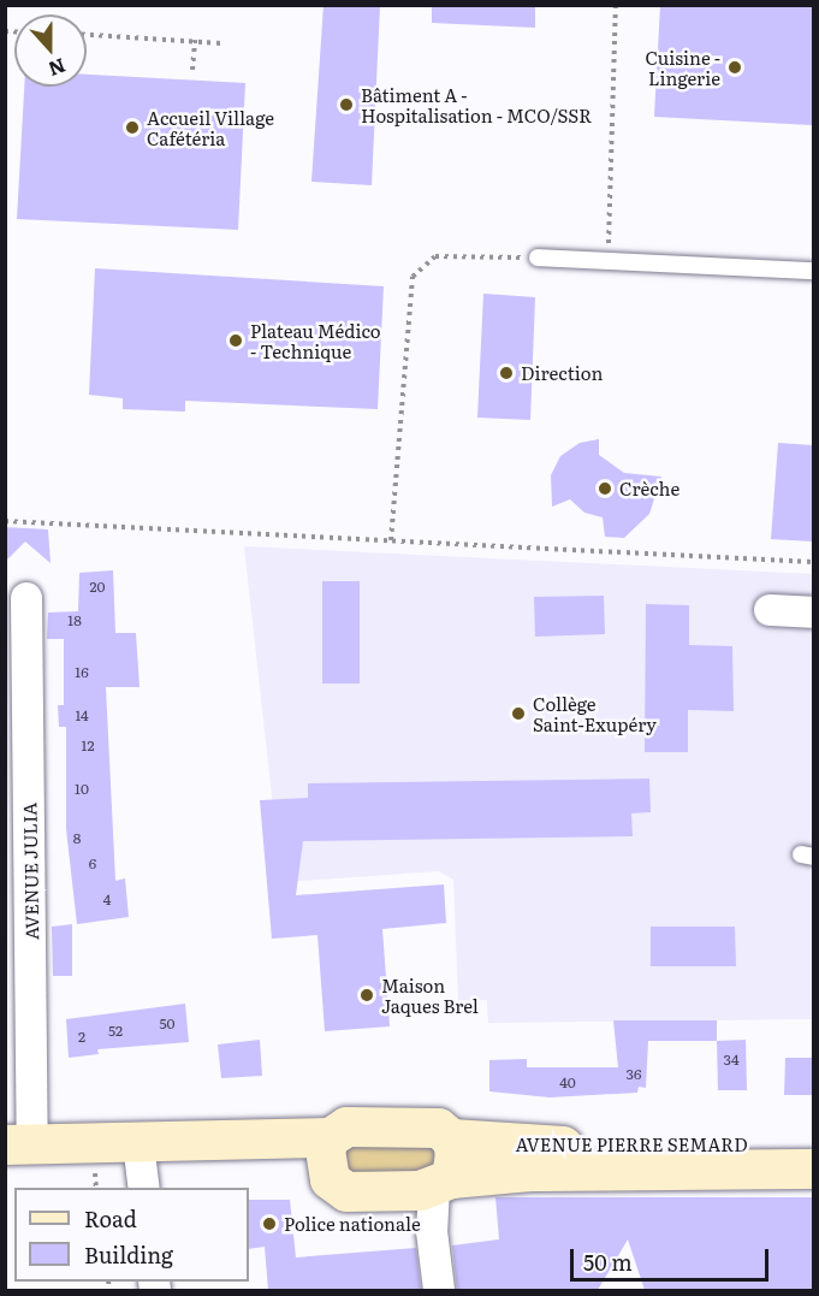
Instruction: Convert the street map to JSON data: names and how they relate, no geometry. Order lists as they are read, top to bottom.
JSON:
{
  "streets": {
    "main road": ["AVENUE PIERRE SEMARD"],
    "street": ["AVENUE JULIA"]
  },
  "crossings": [
    ["AVENUE JULIA", "AVENUE PIERRE SEMARD"]
  ],
  "places": [
    "Cuisine - Lingerie",
    "Bâtiment A - Hospitalisation - MCO/SSR",
    "Accueil Village Cafétéria",
    "Plateau Médico - Technique",
    "Direction",
    "Crèche",
    "Collège Saint-Exupéry",
    "Maison Jaques Brel",
    "Police nationale"
  ],
  "house_numbers": [
    "20",
    "18",
    "16",
    "14",
    "12",
    "10",
    "8",
    "6",
    "4",
    "50",
    "52",
    "2",
    "34",
    "36",
    "40"
  ],
  "legend": ["Road", "Building"],
  "scale_bar": "50 m",
  "north": "bottom"
}
